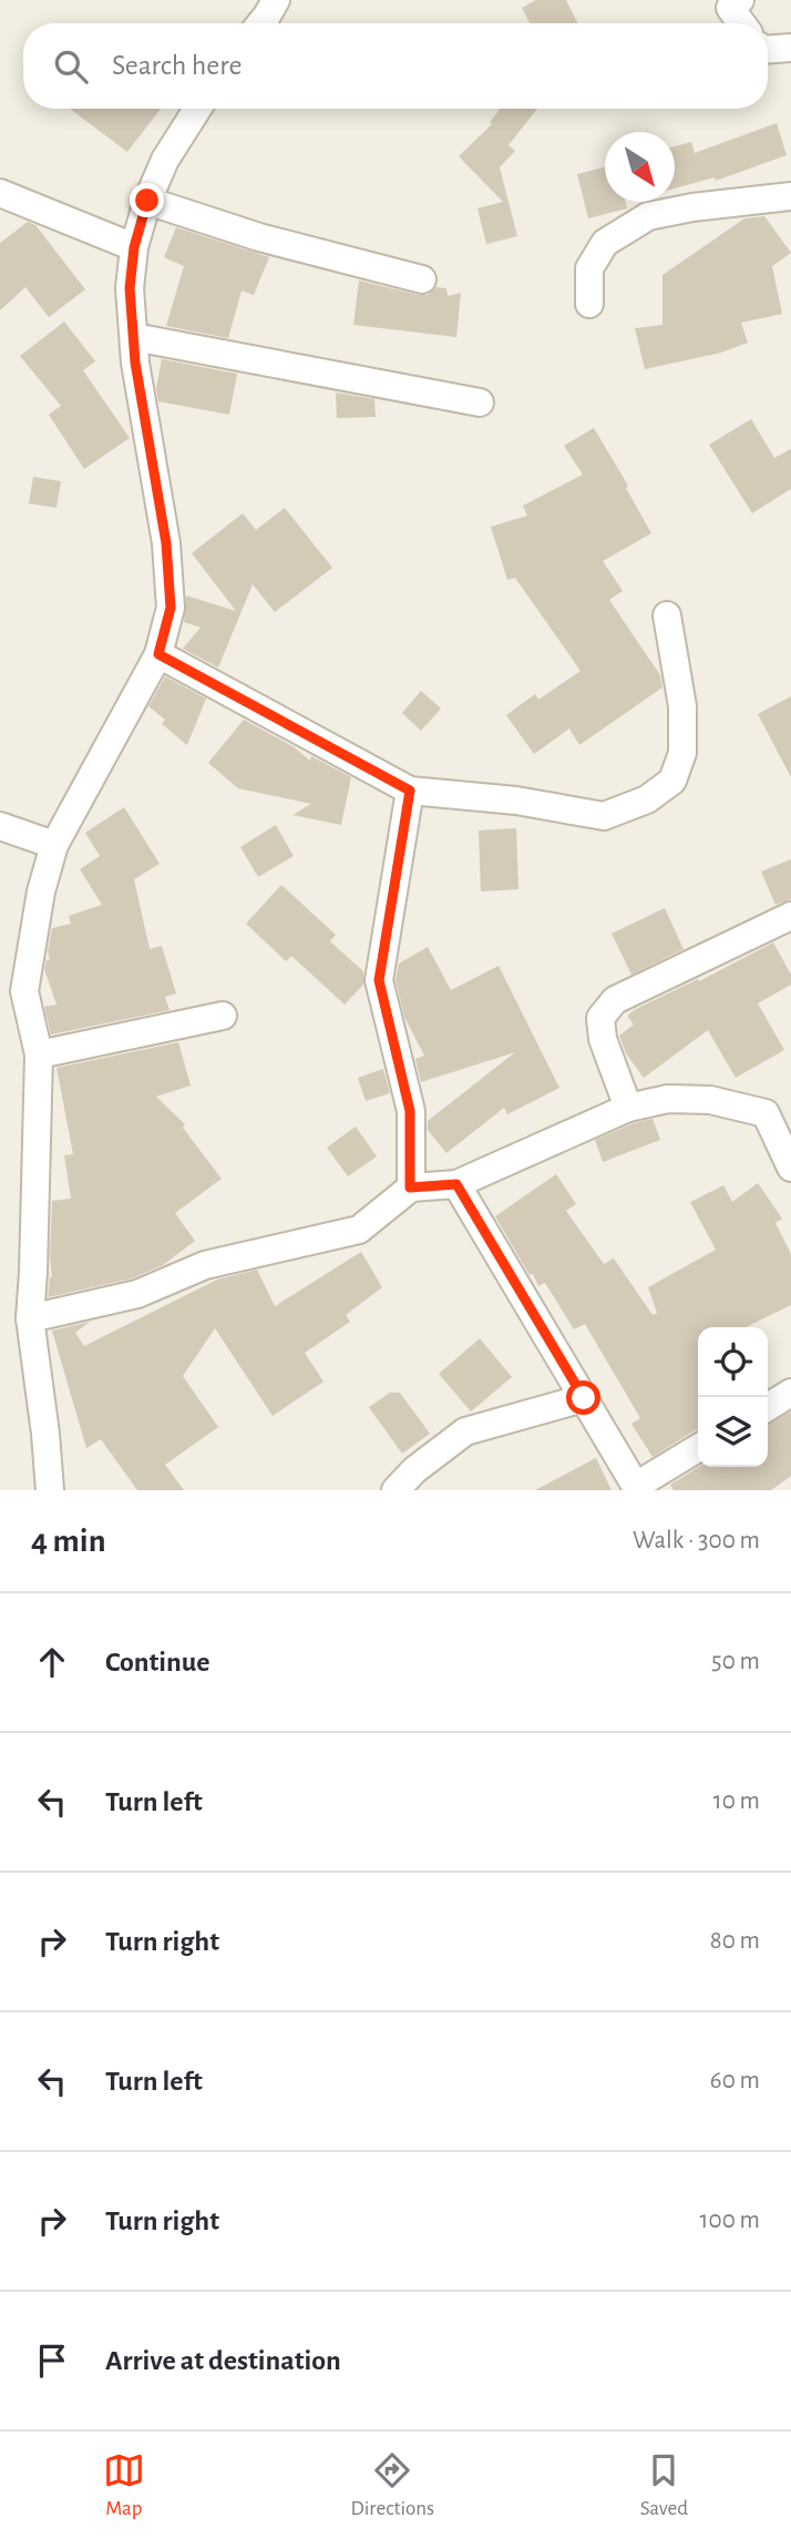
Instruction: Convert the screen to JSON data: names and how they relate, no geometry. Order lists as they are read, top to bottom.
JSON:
{
  "north": "bottom right",
  "page": {
    "search": "Search here",
    "heading": ["4 min", "Walk · 300 m"],
    "list": [
      ["Continue", "50 m"],
      ["Turn left", "10 m"],
      ["Turn right", "80 m"],
      ["Turn left", "60 m"],
      ["Turn right", "100 m"],
      "Arrive at destination"
    ],
    "nav": ["Map", "Directions", "Saved"]
  }
}
